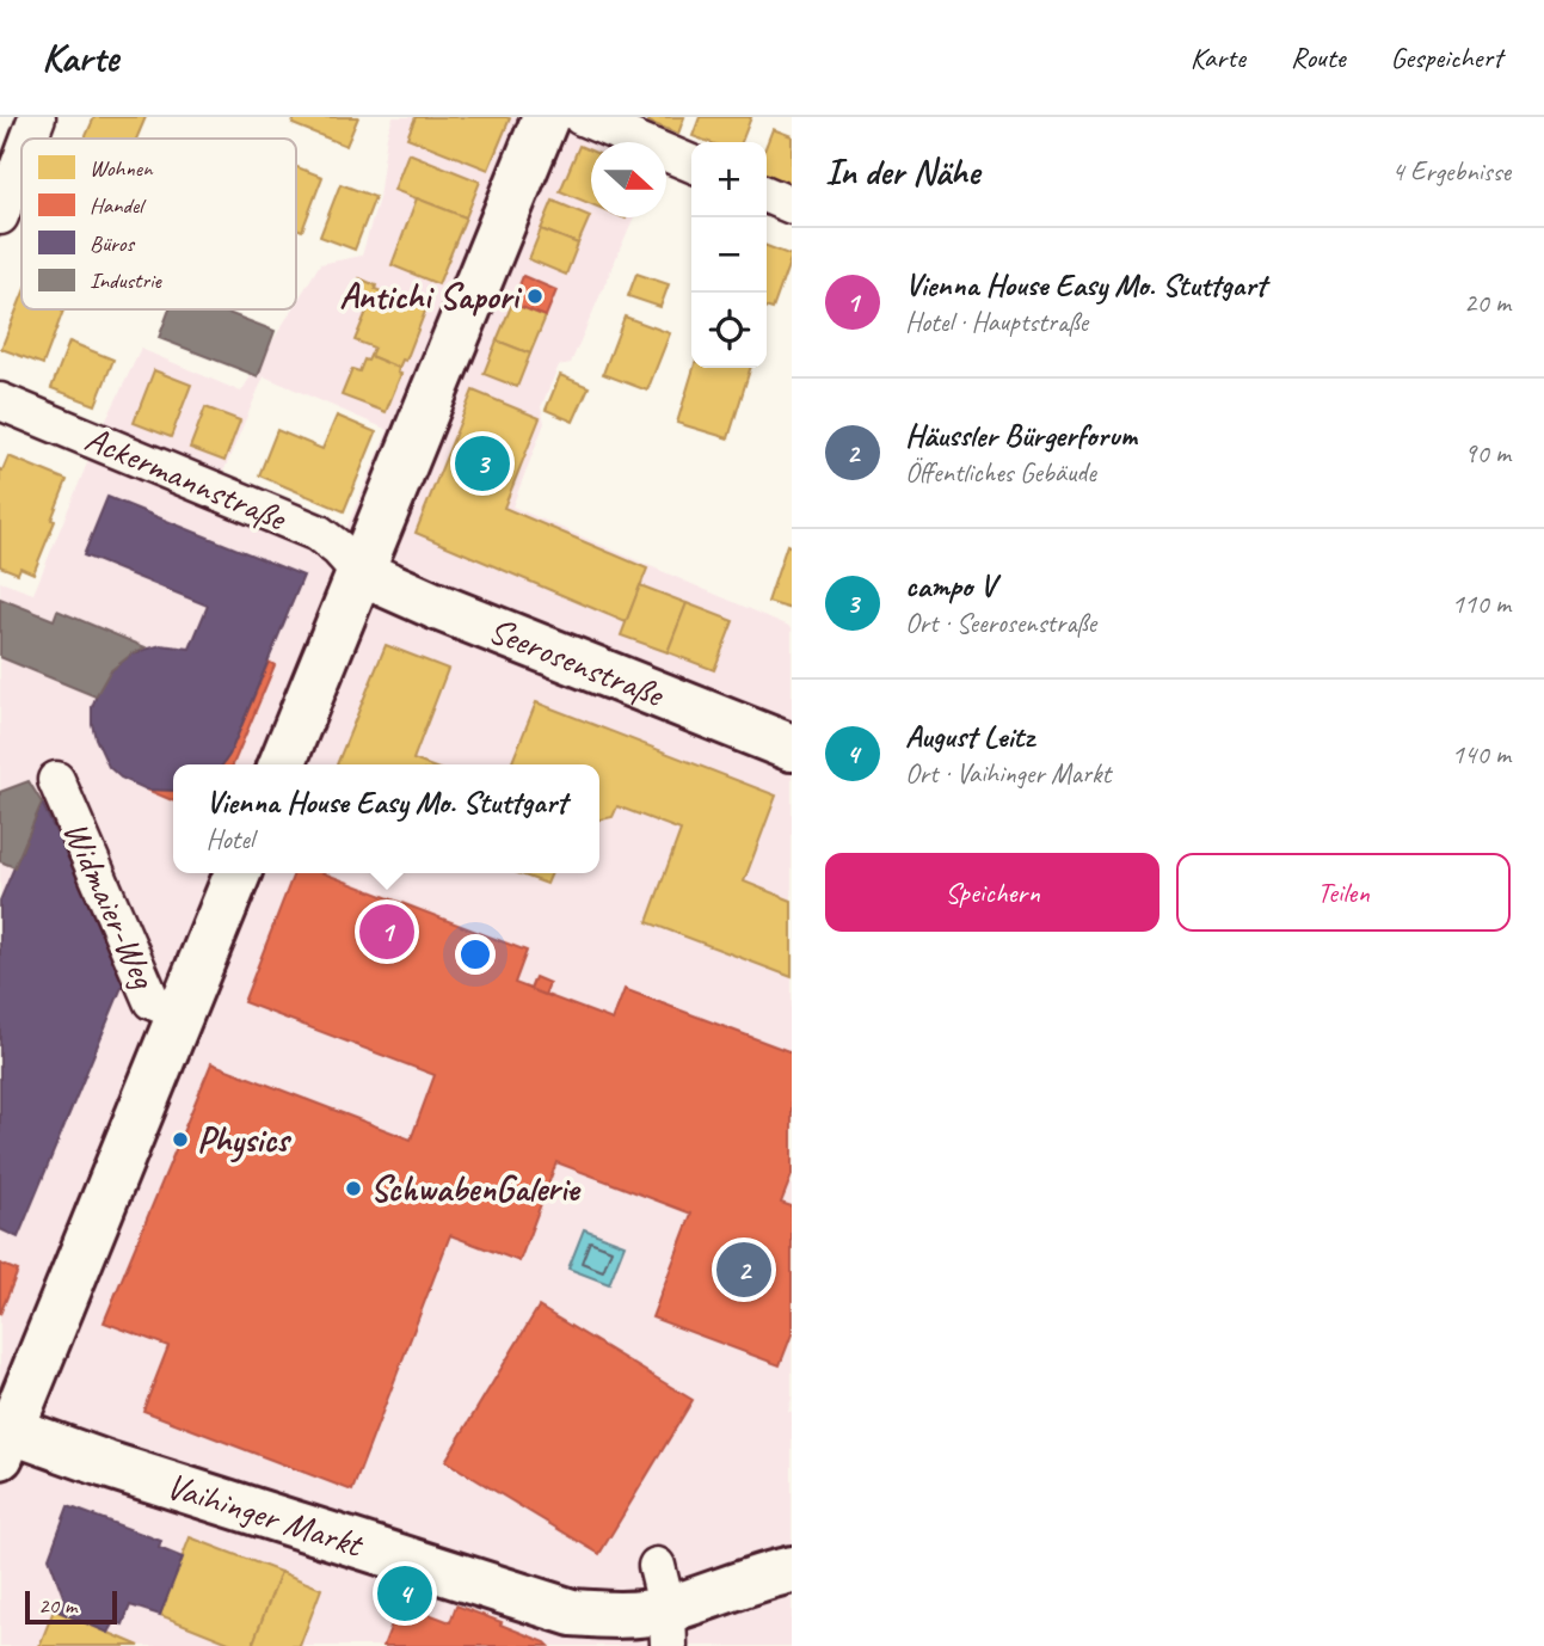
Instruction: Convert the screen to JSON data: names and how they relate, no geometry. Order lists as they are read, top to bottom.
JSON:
{
  "streets": {
    "main road": ["Seerosenstraße", "Vaihinger Markt"],
    "street": ["Ackermannstraße", "Widmaier-Weg"]
  },
  "crossings": [
    ["Ackermannstraße", "Seerosenstraße"]
  ],
  "places": ["Antichi Sapori", "Physics", "SchwabenGalerie"],
  "legend": [
    "Wohnen",
    "Handel",
    "Büros",
    "Industrie"
  ],
  "scale_bar": "20 m",
  "north": "right",
  "page": {
    "header": "Karte",
    "nav": ["Karte", "Route", "Gespeichert"],
    "heading": ["In der Nähe", "4 Ergebnisse"],
    "map_buttons": ["+", "−"],
    "list": [
      {
        "mark": "1",
        "name": "Vienna House Easy Mo. Stuttgart",
        "note": "Hotel · Hauptstraße",
        "value": "20 m"
      },
      {
        "mark": "2",
        "name": "Häussler Bürgerforum",
        "note": "Öffentliches Gebäude",
        "value": "90 m"
      },
      {
        "mark": "3",
        "name": "campo V",
        "note": "Ort · Seerosenstraße",
        "value": "110 m"
      },
      {
        "mark": "4",
        "name": "August Leitz",
        "note": "Ort · Vaihinger Markt",
        "value": "140 m"
      }
    ],
    "pins": [
      "3",
      "1",
      "2",
      "4"
    ],
    "popup": ["Vienna House Easy Mo. Stuttgart", "Hotel"],
    "buttons": ["Speichern", "Teilen"],
    "scale": "20 m"
  }
}
